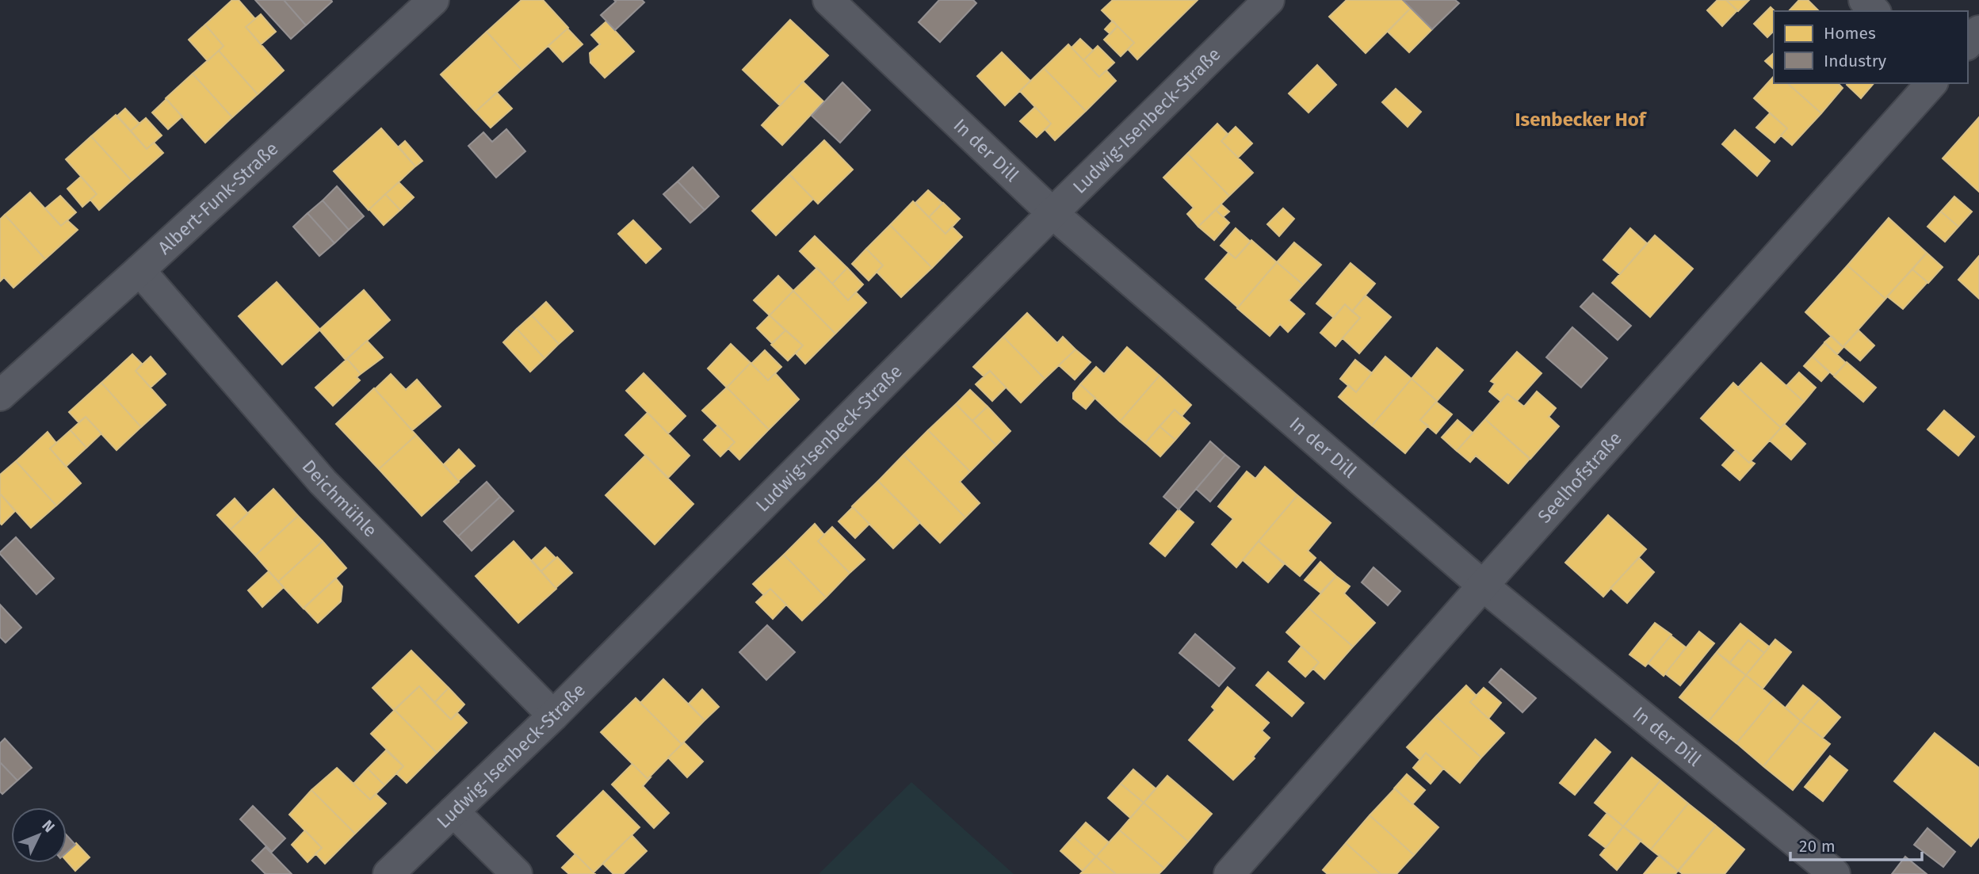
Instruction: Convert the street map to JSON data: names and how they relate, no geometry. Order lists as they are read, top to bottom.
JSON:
{
  "streets": {
    "street": [
      "Ludwig-Isenbeck-Straße",
      "In der Dill",
      "Albert-Funk-Straße",
      "Seelhofstraße",
      "Deichmühle"
    ]
  },
  "crossings": [
    ["Ludwig-Isenbeck-Straße", "In der Dill"],
    ["Ludwig-Isenbeck-Straße", "Deichmühle"],
    ["In der Dill", "Seelhofstraße"],
    ["Albert-Funk-Straße", "Deichmühle"]
  ],
  "districts": ["Isenbecker Hof"],
  "legend": ["Homes", "Industry"],
  "scale_bar": "20 m",
  "north": "top right"
}
